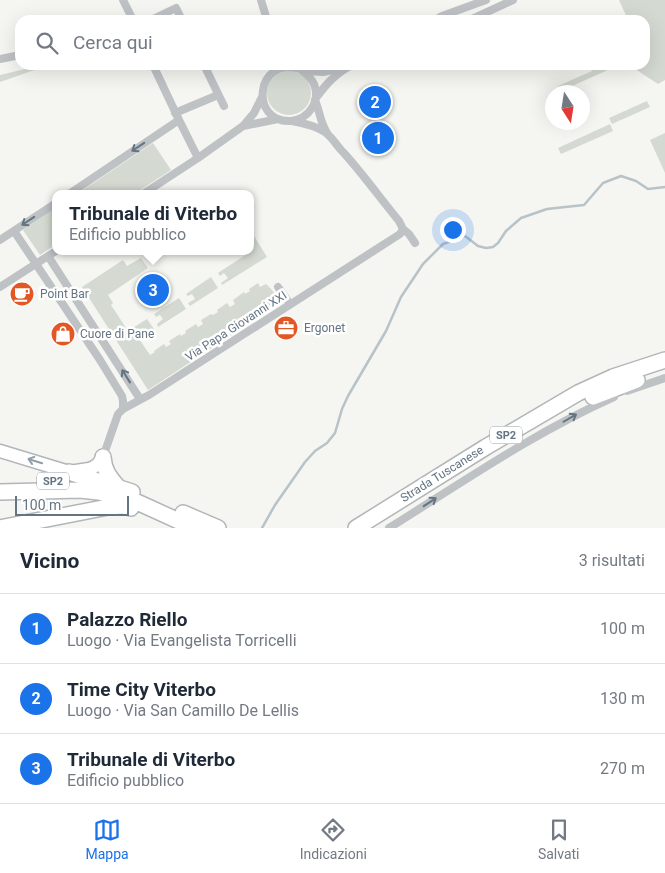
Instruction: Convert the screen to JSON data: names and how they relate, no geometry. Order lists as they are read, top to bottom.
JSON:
{
  "streets": {
    "highway": ["SP2", "Strada Tuscanese"],
    "street": ["Via Papa Giovanni XXI"]
  },
  "places": {
    "cafe": ["Point Bar"],
    "office": ["Ergonet"],
    "shop": ["Cuore di Pane"]
  },
  "scale_bar": "100 m",
  "north": "bottom",
  "page": {
    "search": "Cerca qui",
    "pins": ["2", "1", "3"],
    "popup": ["Tribunale di Viterbo", "Edificio pubblico"],
    "scale": "100 m",
    "heading": ["Vicino", "3 risultati"],
    "list": [
      {
        "mark": "1",
        "name": "Palazzo Riello",
        "note": "Luogo · Via Evangelista Torricelli",
        "value": "100 m"
      },
      {
        "mark": "2",
        "name": "Time City Viterbo",
        "note": "Luogo · Via San Camillo De Lellis",
        "value": "130 m"
      },
      {
        "mark": "3",
        "name": "Tribunale di Viterbo",
        "note": "Edificio pubblico",
        "value": "270 m"
      }
    ],
    "nav": ["Mappa", "Indicazioni", "Salvati"]
  }
}
